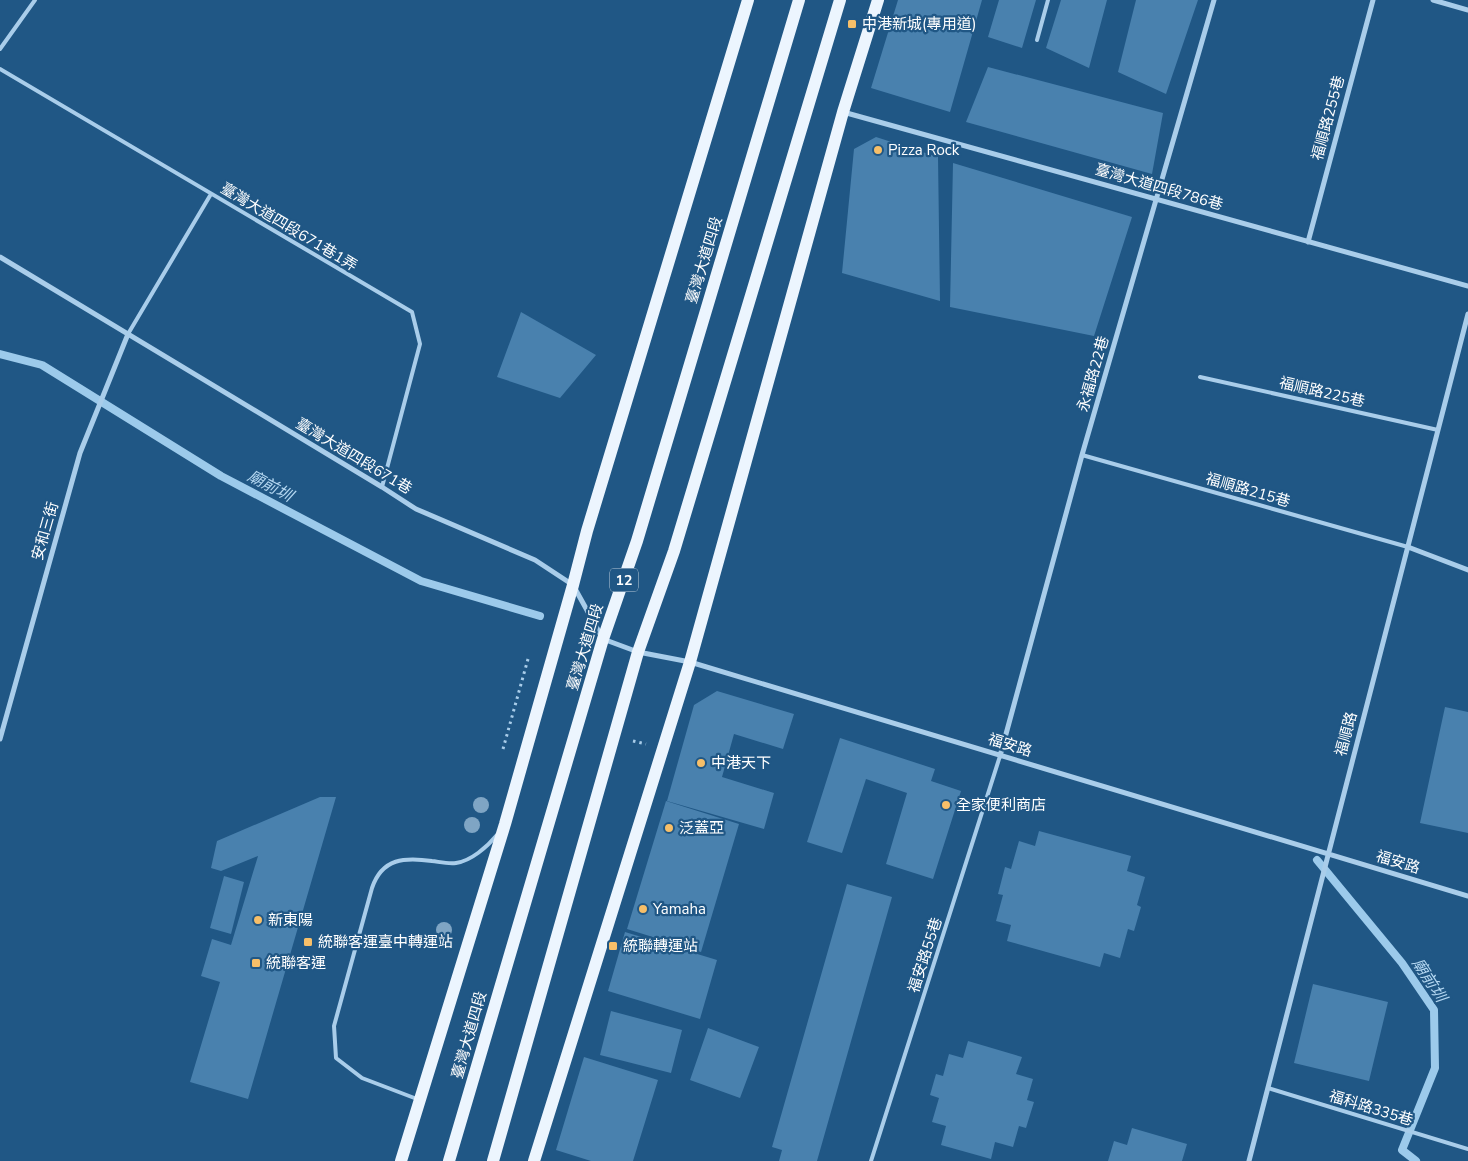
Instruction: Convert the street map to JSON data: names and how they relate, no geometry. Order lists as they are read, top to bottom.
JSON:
{
  "streets": {
    "main road": ["臺灣大道四段", "12"],
    "street": [
      "福順路255巷",
      "臺灣大道四段786巷",
      "永福路22巷",
      "臺灣大道四段671巷",
      "安和三街",
      "福順路",
      "福安路"
    ],
    "lane": [
      "臺灣大道四段671巷1弄",
      "福順路225巷",
      "福順路215巷",
      "福安路55巷",
      "福科路335巷"
    ]
  },
  "crossings": [
    ["福順路255巷", "臺灣大道四段786巷"],
    ["臺灣大道四段786巷", "永福路22巷"],
    ["臺灣大道四段671巷1弄", "臺灣大道四段671巷"],
    ["臺灣大道四段", "臺灣大道四段671巷"],
    ["臺灣大道四段", "福安路"],
    ["永福路22巷", "福順路215巷"],
    ["永福路22巷", "福安路"],
    ["永福路22巷", "福安路55巷"],
    ["福順路225巷", "福順路"],
    ["臺灣大道四段671巷", "安和三街"],
    ["福順路215巷", "福順路"],
    ["12", "福安路"],
    ["福順路", "福安路"],
    ["福順路", "福科路335巷"],
    ["福安路", "福安路55巷"]
  ],
  "water": ["廟前圳"],
  "places": {
    "transit": [
      "中港新城(專用道)",
      "統聯客運臺中轉運站",
      "統聯轉運站",
      "統聯客運"
    ],
    "other": [
      "Pizza Rock",
      "中港天下",
      "全家便利商店",
      "泛蓋亞",
      "Yamaha",
      "新東陽"
    ]
  }
}
